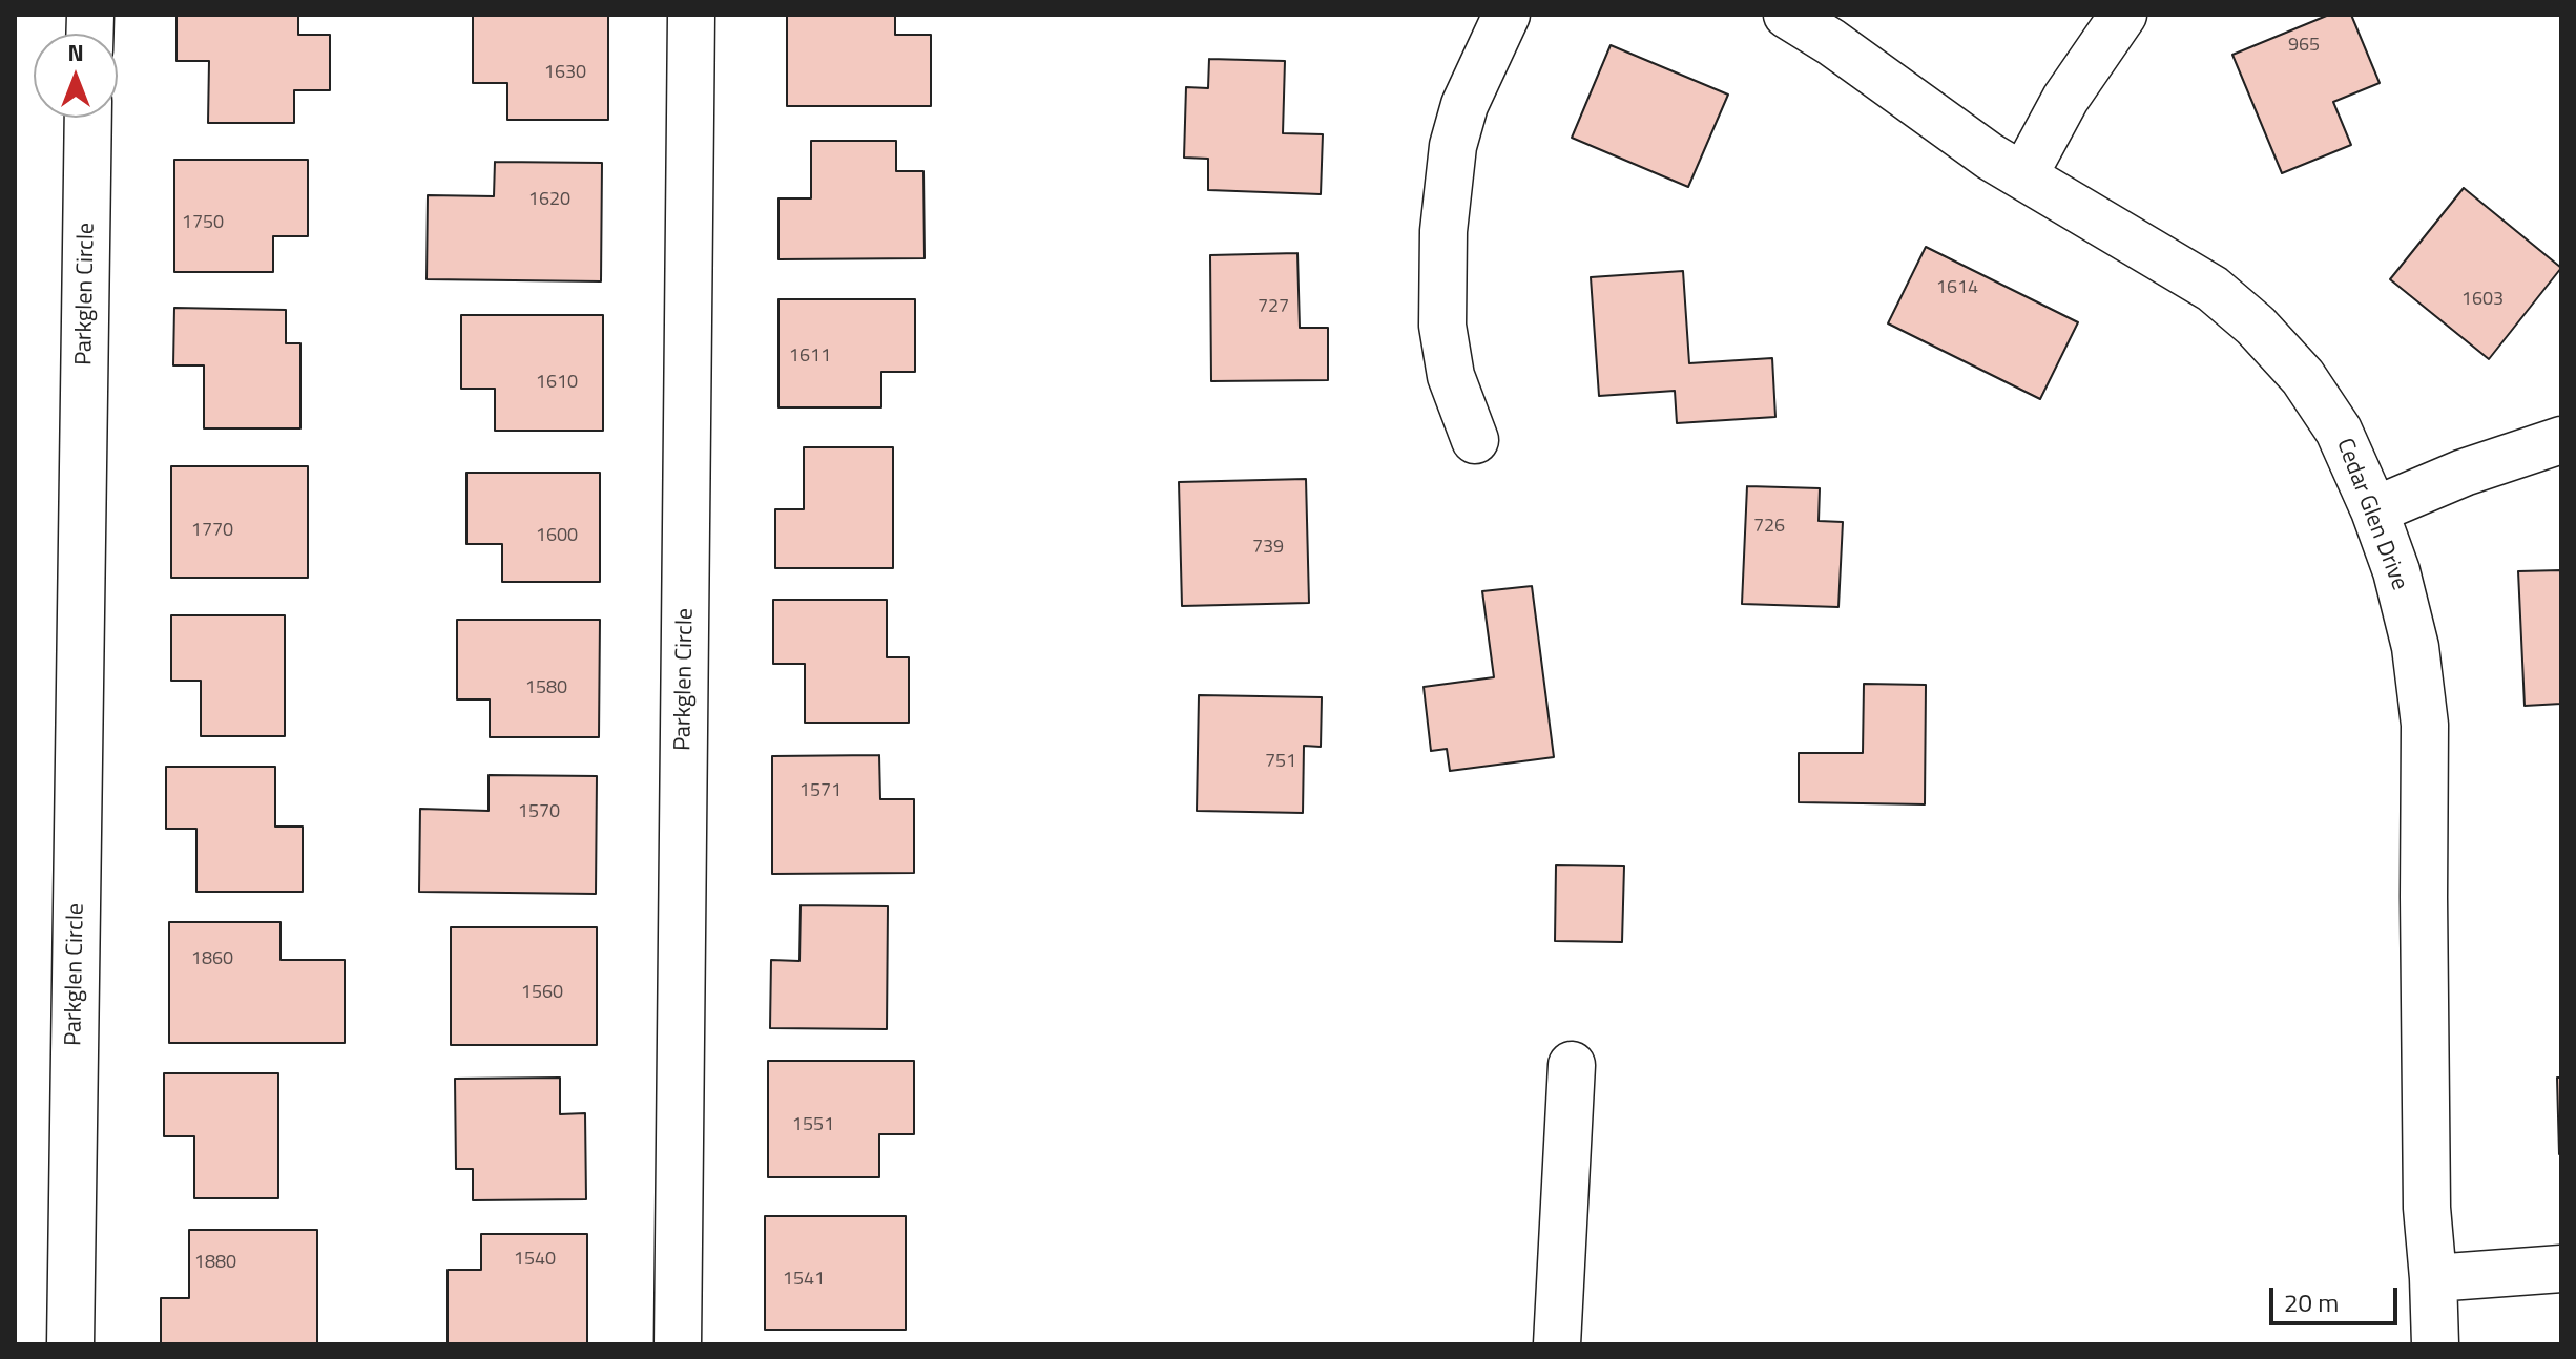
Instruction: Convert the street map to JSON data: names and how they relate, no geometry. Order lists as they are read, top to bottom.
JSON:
{
  "streets": {
    "street": ["Parkglen Circle", "Cedar Glen Drive"]
  },
  "house_numbers": [
    "965",
    "1630",
    "1620",
    "1750",
    "1614",
    "1603",
    "727",
    "1611",
    "1610",
    "726",
    "1770",
    "1600",
    "739",
    "1580",
    "751",
    "1571",
    "1570",
    "1860",
    "1560",
    "1551",
    "1540",
    "1880",
    "1541"
  ],
  "scale_bar": "20 m",
  "north": "top"
}
